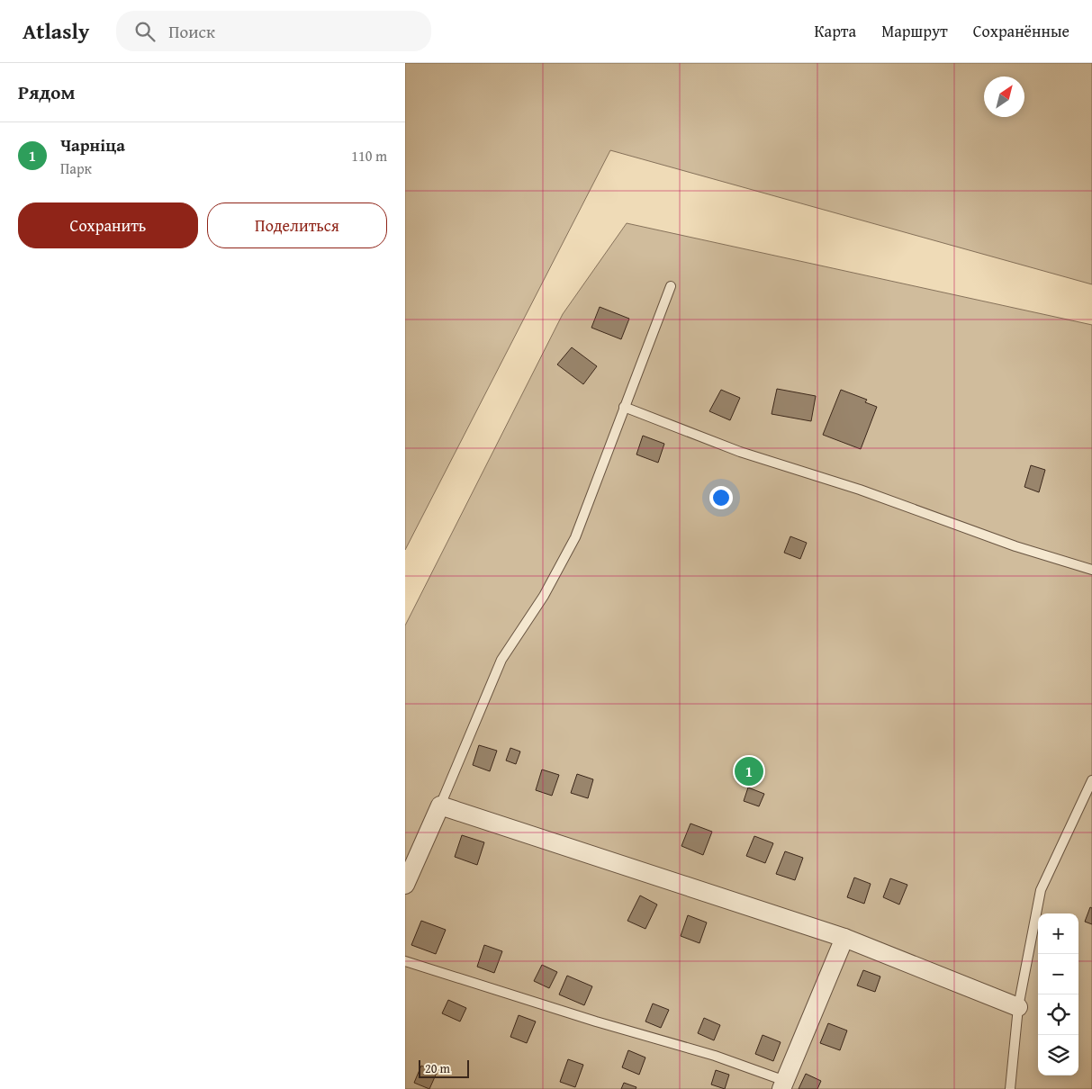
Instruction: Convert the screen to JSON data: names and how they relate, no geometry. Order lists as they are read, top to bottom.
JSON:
{
  "scale_bar": "20 m",
  "north": "top right",
  "page": {
    "header": "Atlasly",
    "search": "Поиск",
    "nav": ["Карта", "Маршрут", "Сохранённые"],
    "heading": "Рядом",
    "list": [
      {
        "mark": "1",
        "name": "Чарніца",
        "note": "Парк",
        "value": "110 m"
      }
    ],
    "buttons": ["Сохранить", "Поделиться"],
    "pins": "1",
    "map_buttons": ["+", "−"],
    "scale": "20 m"
  }
}
